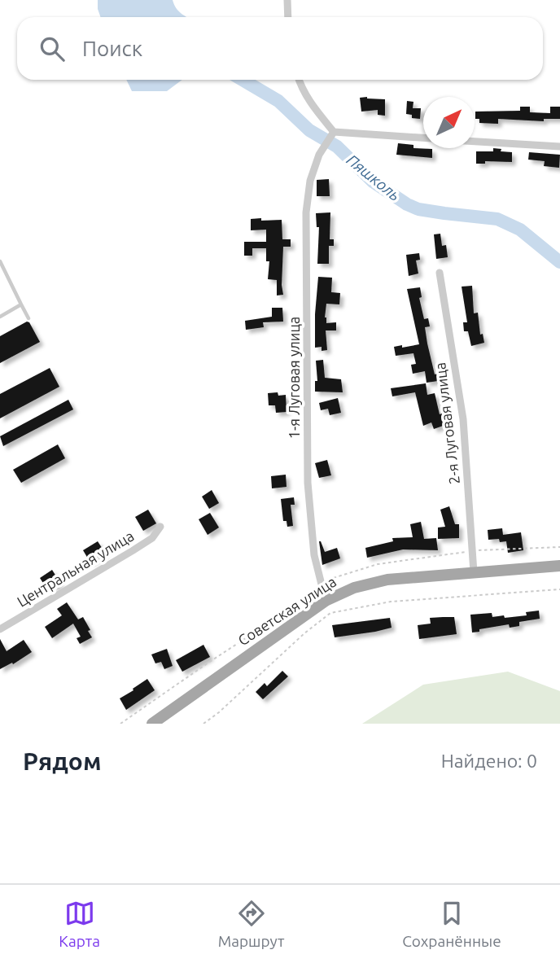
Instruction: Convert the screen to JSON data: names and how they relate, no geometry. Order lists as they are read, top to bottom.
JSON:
{
  "streets": {
    "main road": ["Советская улица"],
    "street": ["1-я Луговая улица", "2-я Луговая улица", "Центральная улица"]
  },
  "crossings": [
    ["1-я Луговая улица", "Советская улица"],
    ["2-я Луговая улица", "Советская улица"]
  ],
  "water": ["Пяшколь"],
  "north": "top right",
  "page": {
    "search": "Поиск",
    "heading": ["Рядом", "Найдено: 0"],
    "nav": ["Карта", "Маршрут", "Сохранённые"]
  }
}
